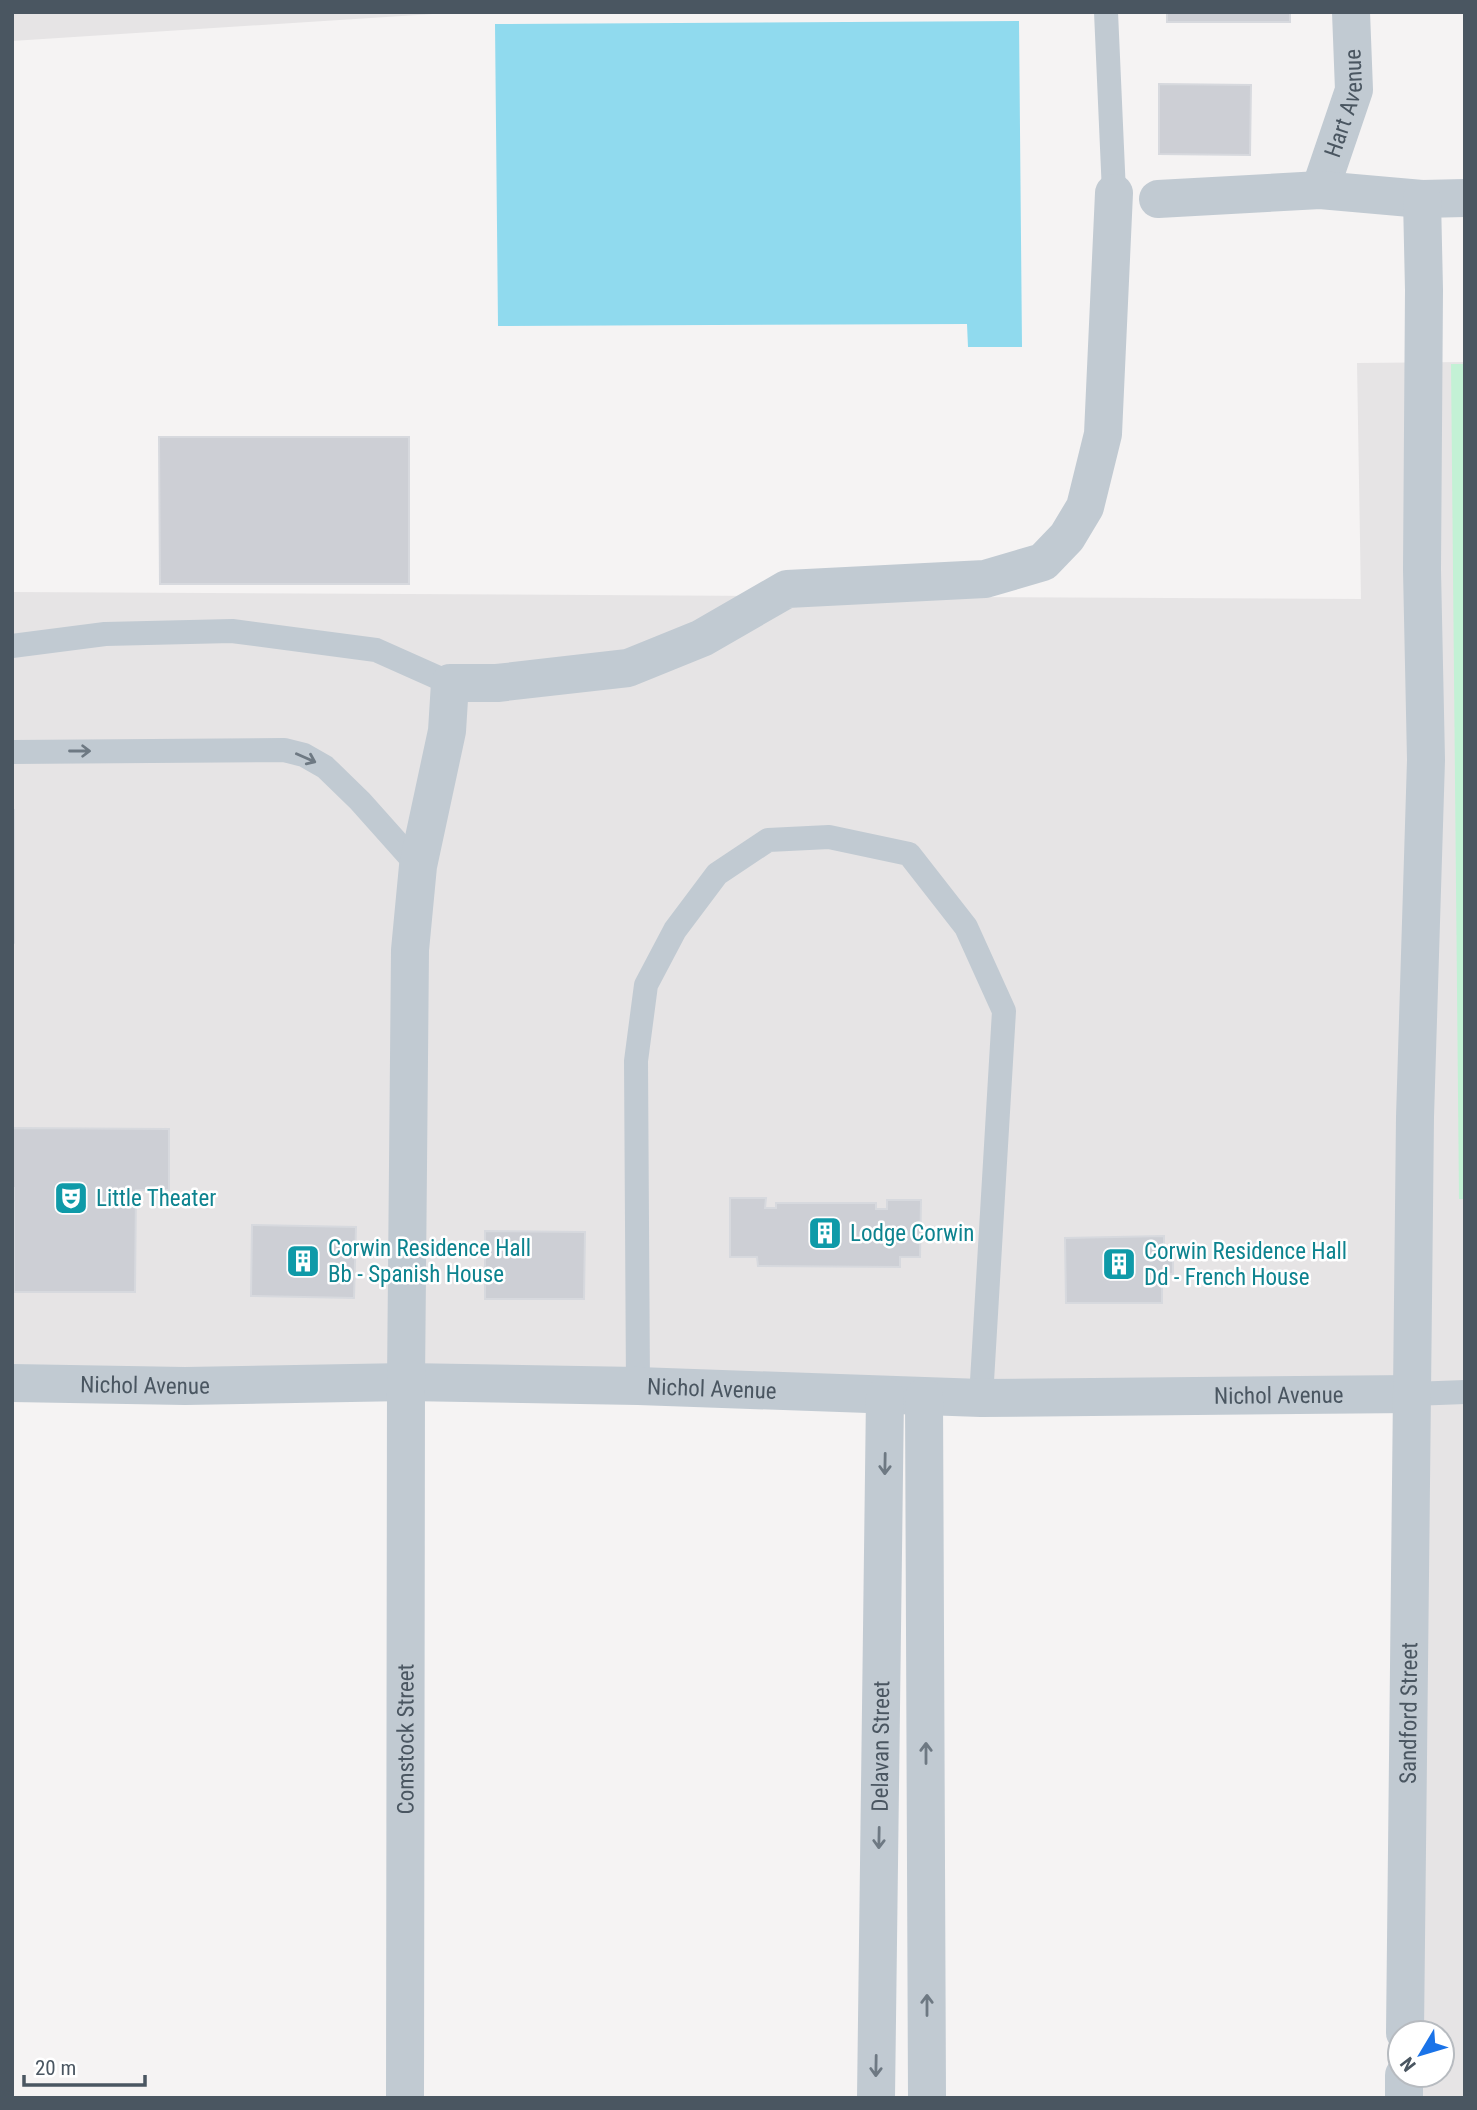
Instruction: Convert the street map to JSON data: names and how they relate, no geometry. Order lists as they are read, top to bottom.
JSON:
{
  "streets": {
    "street": [
      "Hart Avenue",
      "Nichol Avenue",
      "Sandford Street",
      "Comstock Street",
      "Delavan Street"
    ]
  },
  "crossings": [
    ["Nichol Avenue", "Sandford Street"],
    ["Nichol Avenue", "Comstock Street"],
    ["Nichol Avenue", "Delavan Street"]
  ],
  "places": {
    "theatre": ["Little Theater"],
    "building": ["Lodge Corwin", "Corwin Residence Hall Bb - Spanish House", "Corwin Residence Hall Dd - French House"]
  },
  "scale_bar": "20 m",
  "north": "bottom left"
}
